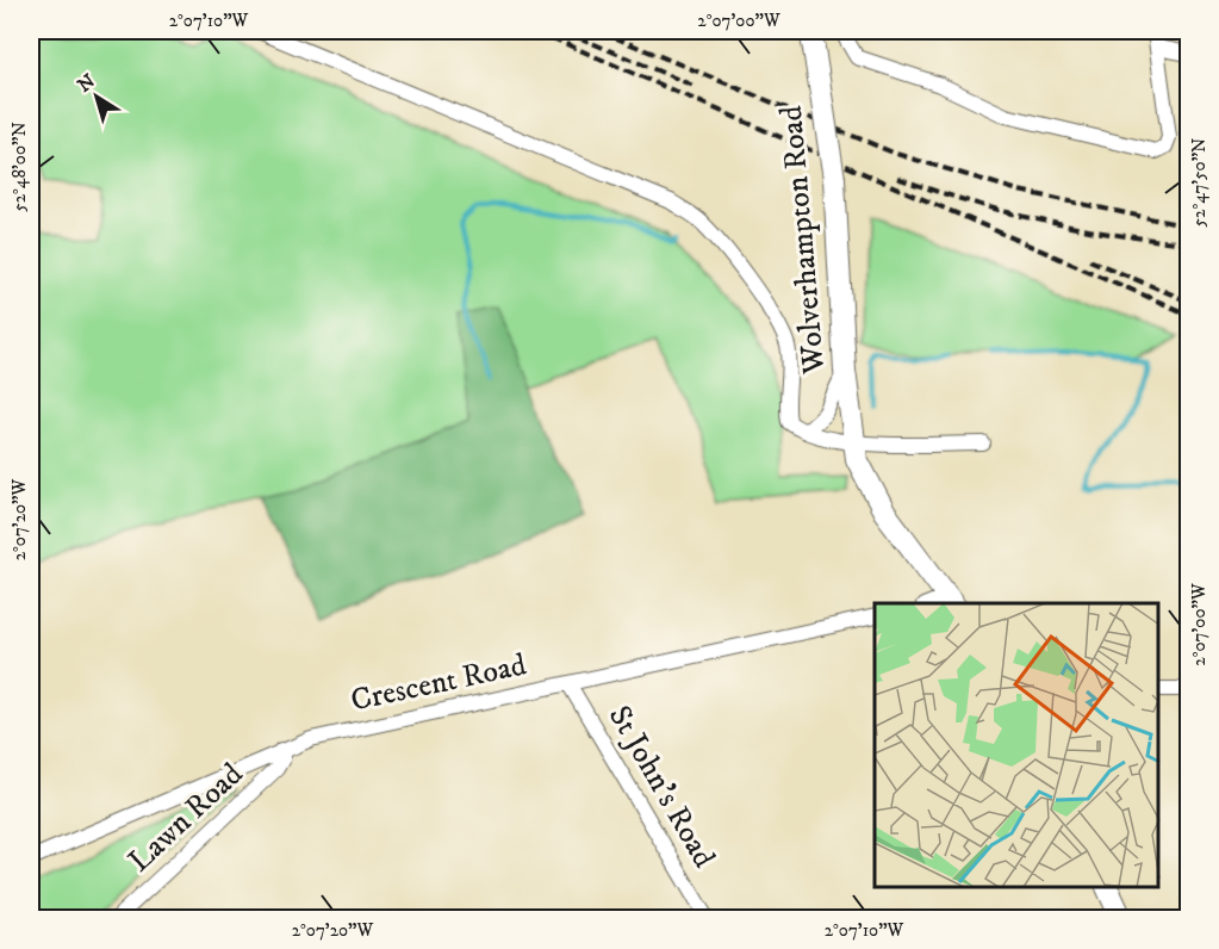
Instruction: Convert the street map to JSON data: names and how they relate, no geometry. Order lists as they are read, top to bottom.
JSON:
{
  "streets": {
    "highway": ["Wolverhampton Road"],
    "street": ["Crescent Road", "St John's Road", "Lawn Road"]
  },
  "crossings": [
    ["Crescent Road", "St John's Road"],
    ["Crescent Road", "Lawn Road"]
  ],
  "north": "top left",
  "coordinates": [
    "2°07'10\"W",
    "2°07'00\"W",
    "52°48'00\"N",
    "52°47'50\"N",
    "2°07'20\"W"
  ]
}
